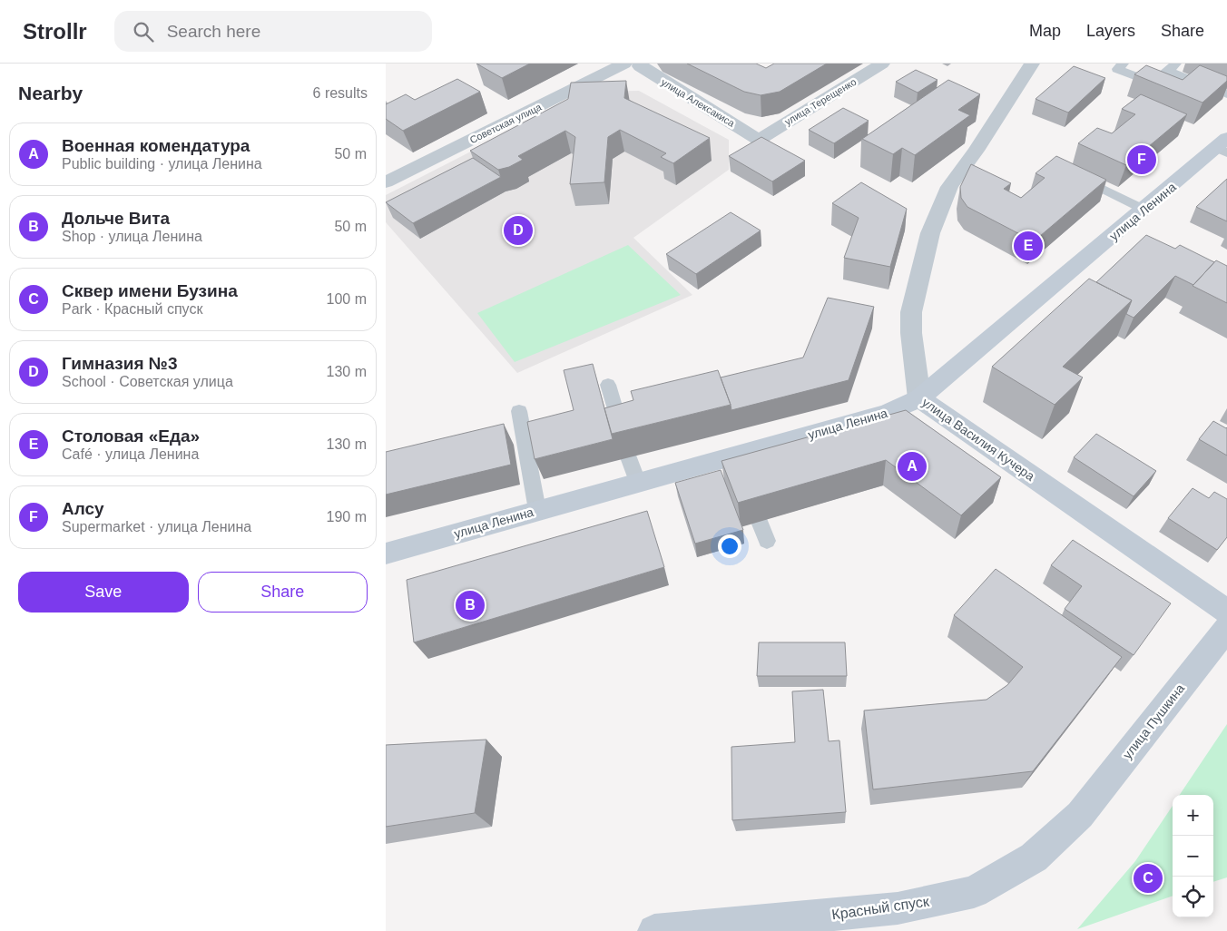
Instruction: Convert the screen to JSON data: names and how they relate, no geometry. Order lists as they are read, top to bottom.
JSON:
{
  "streets": {
    "main road": [
      "улица Ленина",
      "улица Василия Кучера",
      "улица Пушкина",
      "Красный спуск"
    ],
    "street": ["улица Терещенко", "улица Алексакиса", "Советская улица"]
  },
  "crossings": [
    ["улица Терещенко", "улица Алексакиса"],
    ["улица Ленина", "улица Василия Кучера"],
    ["улица Пушкина", "Красный спуск"]
  ],
  "page": {
    "header": "Strollr",
    "search": "Search here",
    "nav": ["Map", "Layers", "Share"],
    "heading": ["Nearby", "6 results"],
    "list": [
      {
        "mark": "A",
        "name": "Военная комендатура",
        "note": "Public building · улица Ленина",
        "value": "50 m"
      },
      {
        "mark": "B",
        "name": "Дольче Вита",
        "note": "Shop · улица Ленина",
        "value": "50 m"
      },
      {
        "mark": "C",
        "name": "Сквер имени Бузина",
        "note": "Park · Красный спуск",
        "value": "100 m"
      },
      {
        "mark": "D",
        "name": "Гимназия №3",
        "note": "School · Советская улица",
        "value": "130 m"
      },
      {
        "mark": "E",
        "name": "Столовая «Еда»",
        "note": "Café · улица Ленина",
        "value": "130 m"
      },
      {
        "mark": "F",
        "name": "Алсу",
        "note": "Supermarket · улица Ленина",
        "value": "190 m"
      }
    ],
    "pins": [
      "F",
      "D",
      "E",
      "A",
      "B",
      "C"
    ],
    "buttons": ["Save", "Share"],
    "map_buttons": ["+", "−"]
  }
}
